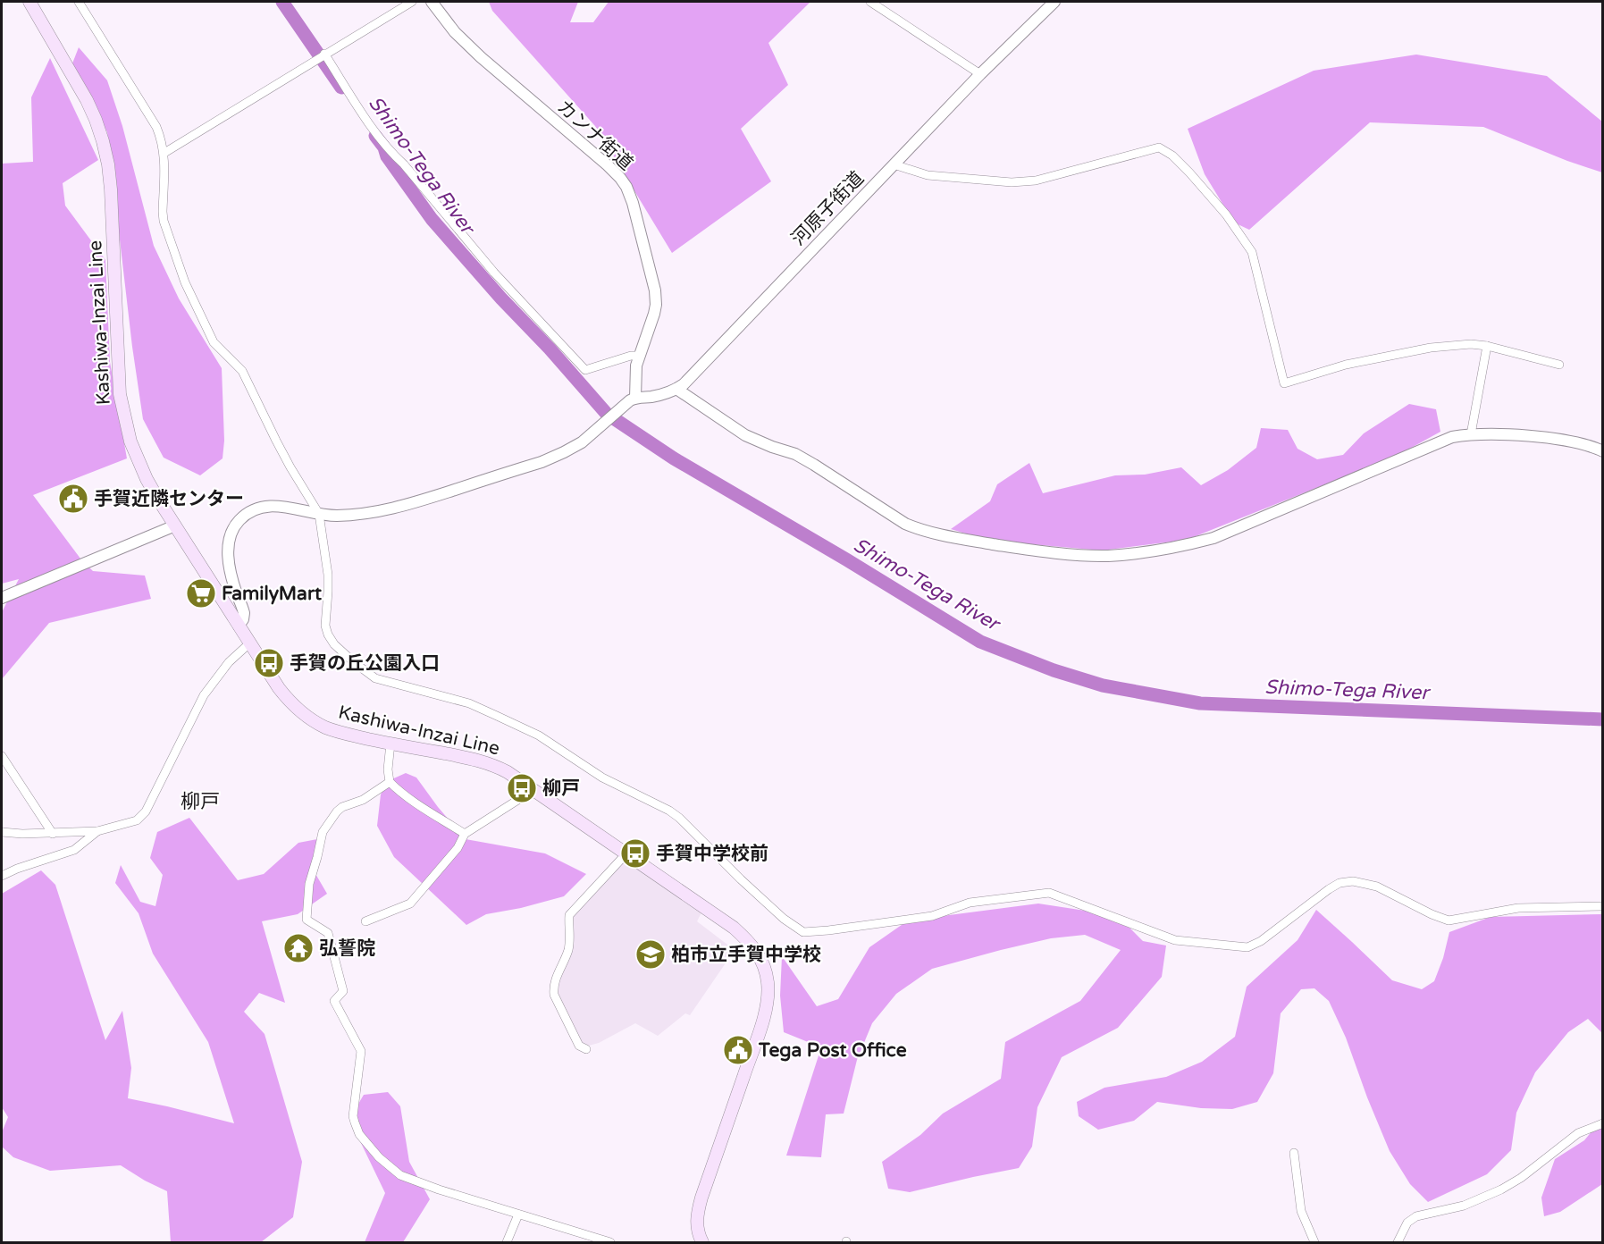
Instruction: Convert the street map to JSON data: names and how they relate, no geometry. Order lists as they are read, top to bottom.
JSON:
{
  "streets": {
    "main road": ["Kashiwa-Inzai Line"],
    "street": ["カンナ街道", "河原子街道"]
  },
  "crossings": [
    ["カンナ街道", "河原子街道"],
    ["河原子街道", "Kashiwa-Inzai Line"]
  ],
  "districts": ["柳戸"],
  "water": ["Shimo-Tega River"],
  "places": {
    "public building": ["手賀近隣センター", "Tega Post Office"],
    "supermarket": ["FamilyMart"],
    "bus stop": ["手賀の丘公園入口", "柳戸", "手賀中学校前"],
    "temple": ["弘誓院"],
    "school or university": ["柏市立手賀中学校"]
  }
}
